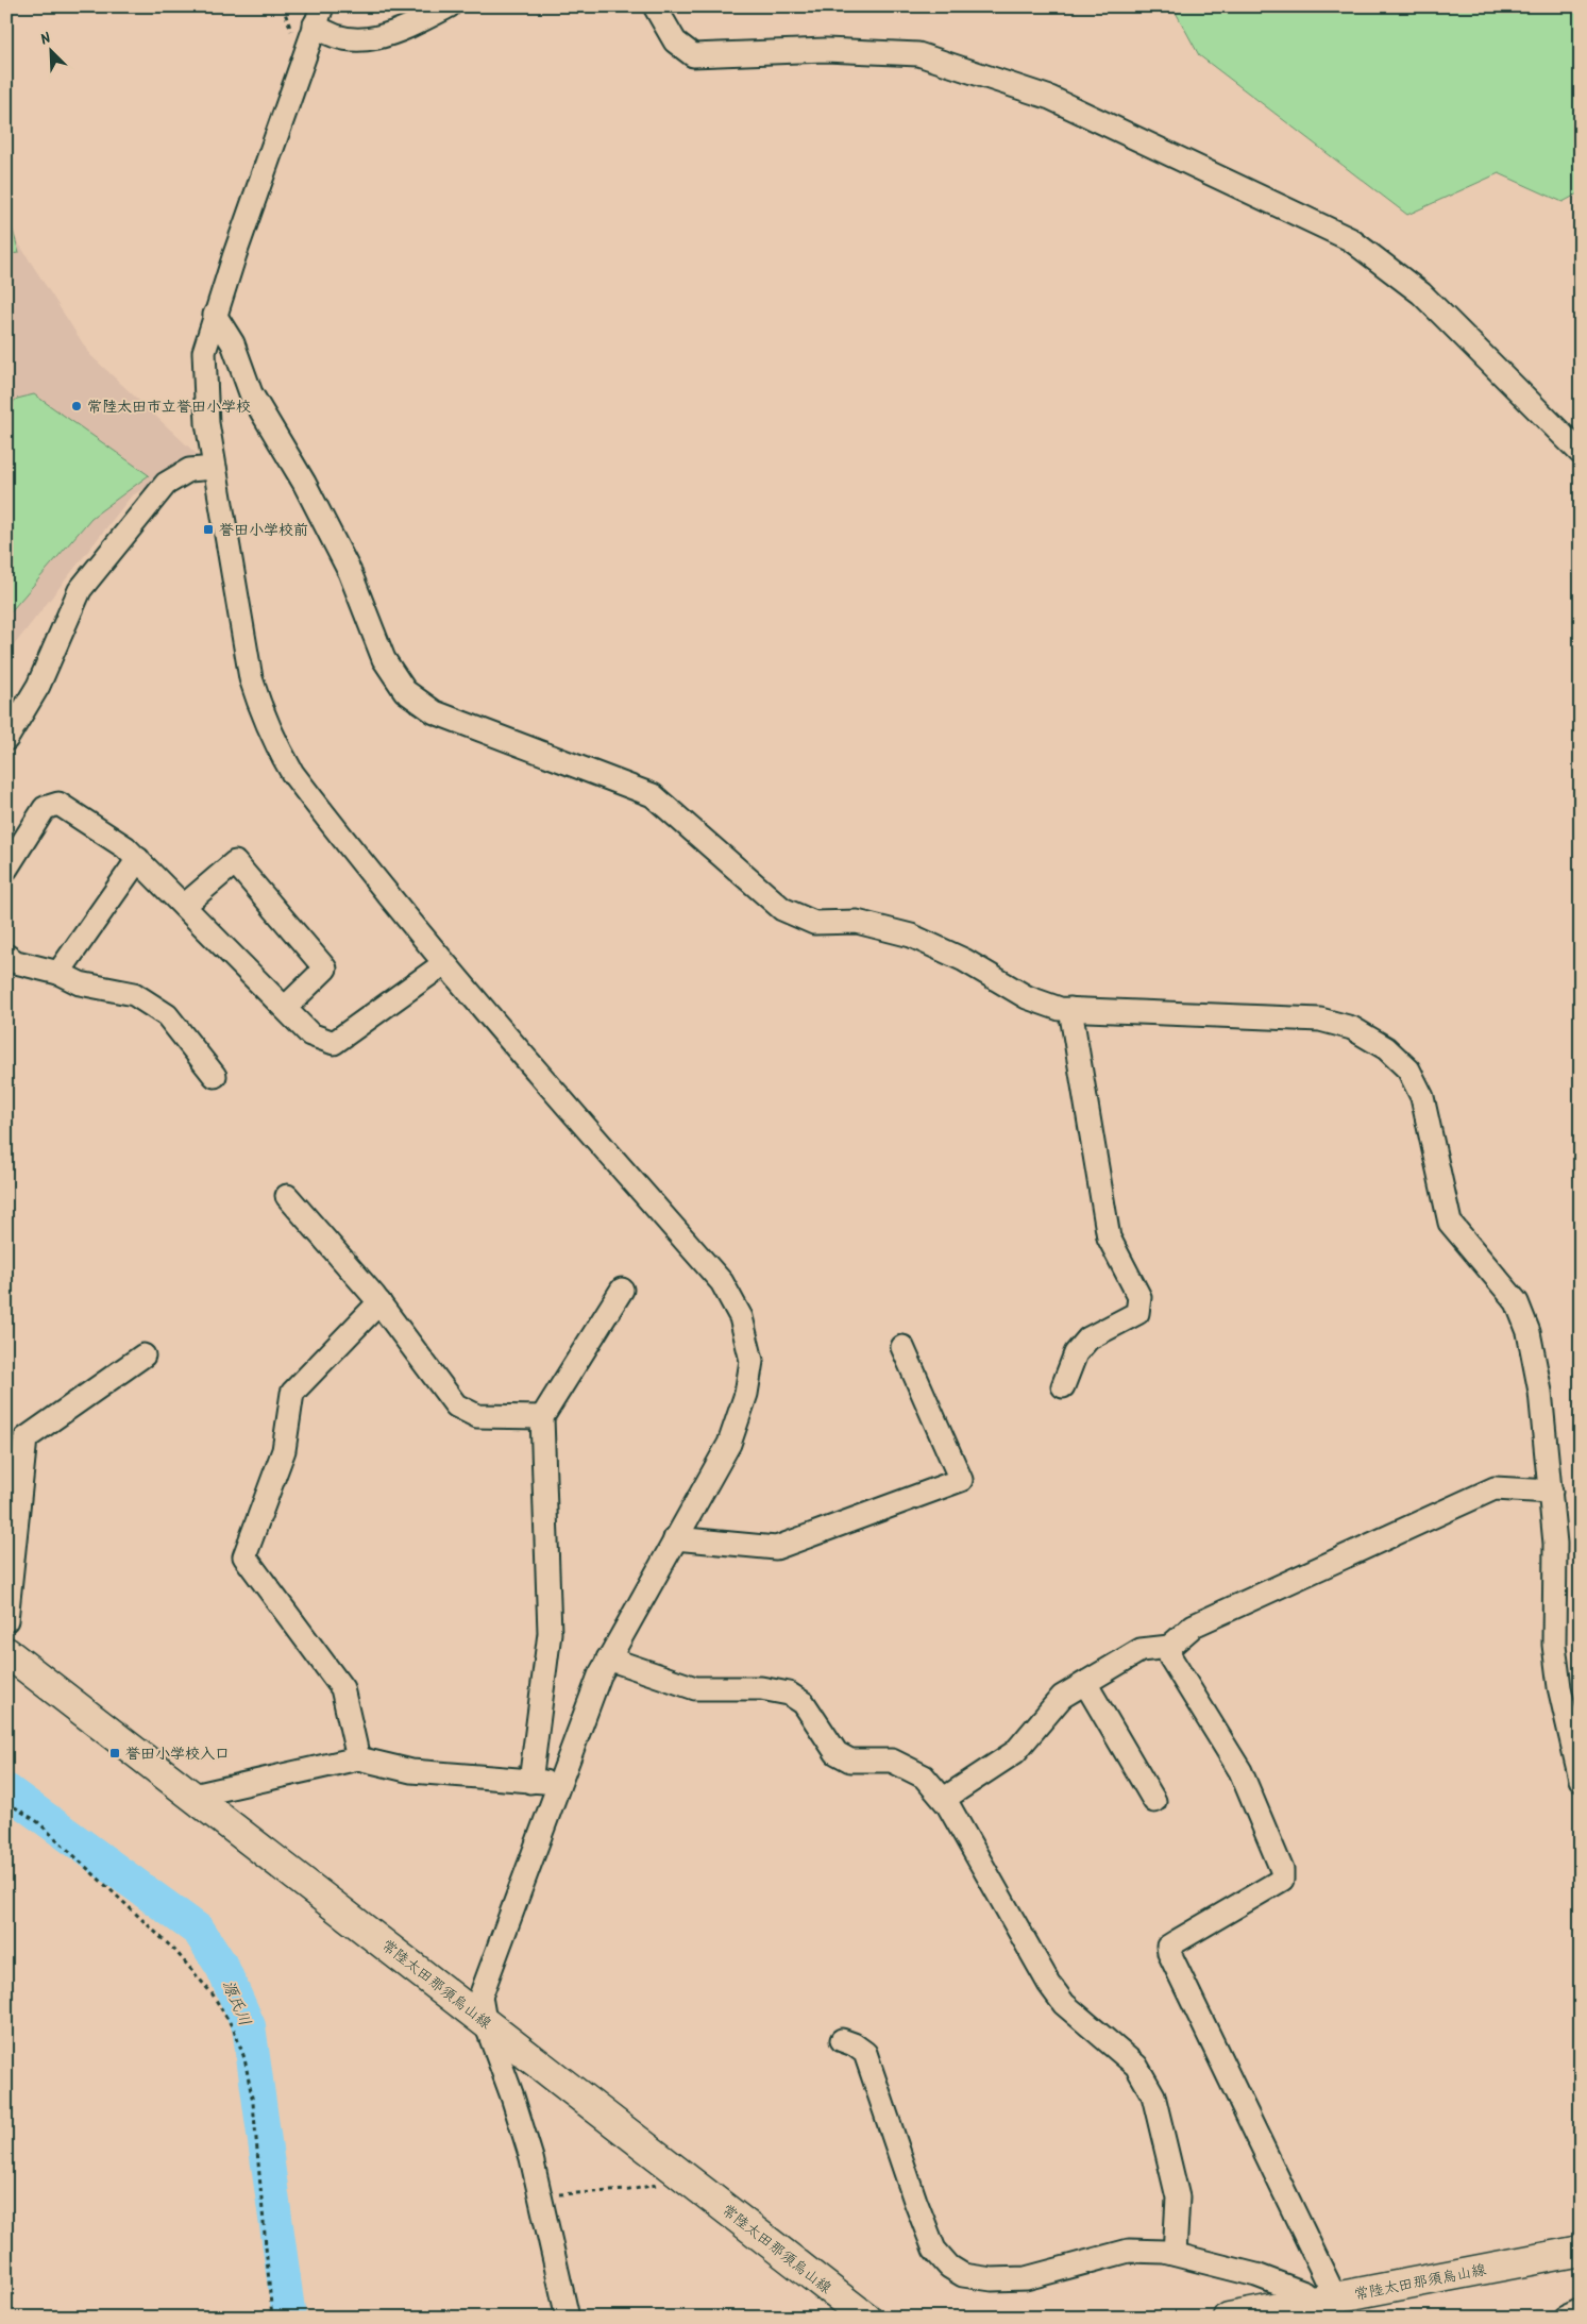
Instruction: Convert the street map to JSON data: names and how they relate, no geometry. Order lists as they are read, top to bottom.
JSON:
{
  "streets": {
    "main road": ["常陸太田那須烏山線"]
  },
  "water": ["源氏川"],
  "places": {
    "other": ["常陸太田市立誉田小学校"],
    "transit": ["誉田小学校前", "誉田小学校入口"]
  },
  "north": "top left"
}
